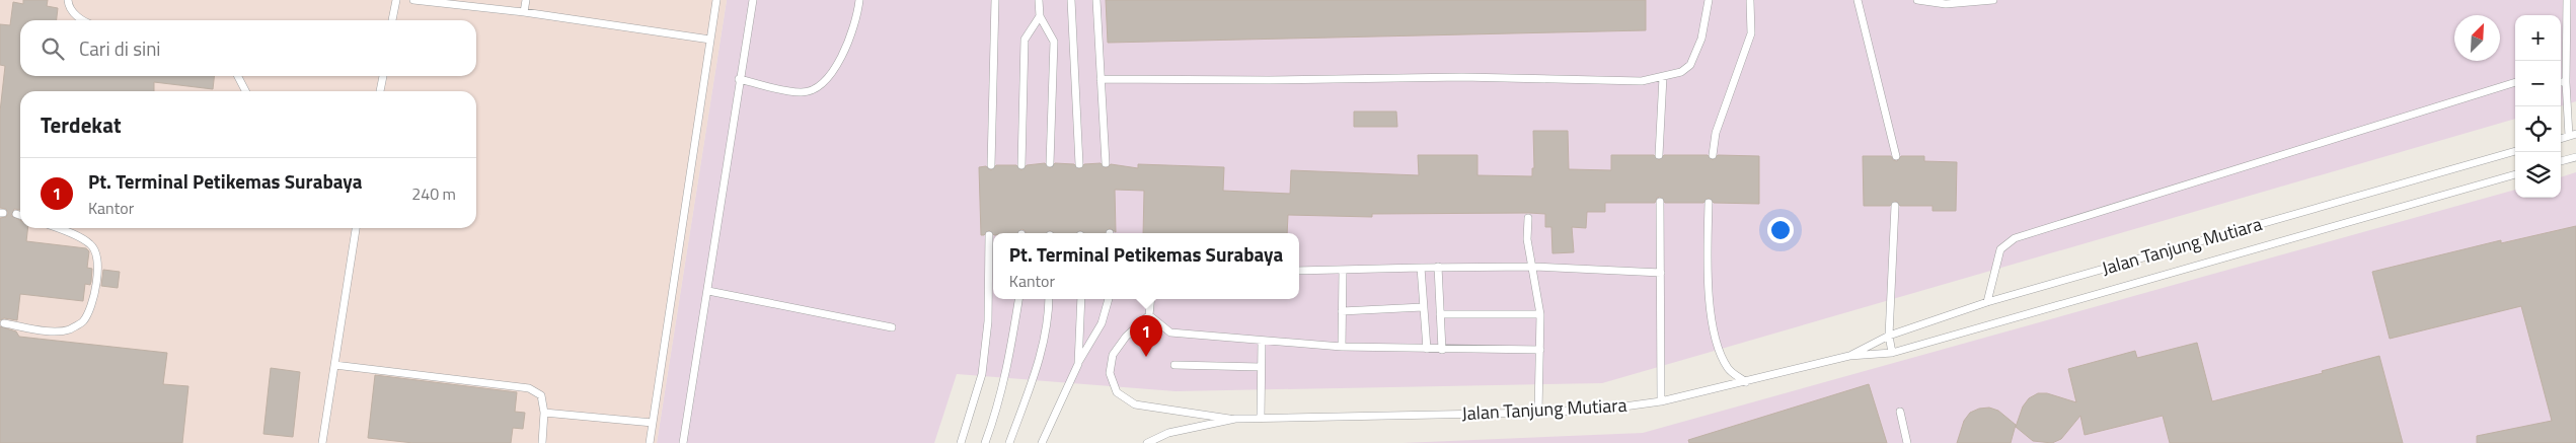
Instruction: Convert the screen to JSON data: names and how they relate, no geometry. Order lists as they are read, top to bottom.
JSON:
{
  "streets": {
    "lane": ["Jalan Tanjung Mutiara"]
  },
  "north": "top right",
  "page": {
    "map_buttons": ["+", "−"],
    "search": "Cari di sini",
    "heading": "Terdekat",
    "list": [
      {
        "mark": "1",
        "name": "Pt. Terminal Petikemas Surabaya",
        "note": "Kantor",
        "value": "240 m"
      }
    ],
    "popup": ["Pt. Terminal Petikemas Surabaya", "Kantor"],
    "pins": "1"
  }
}
